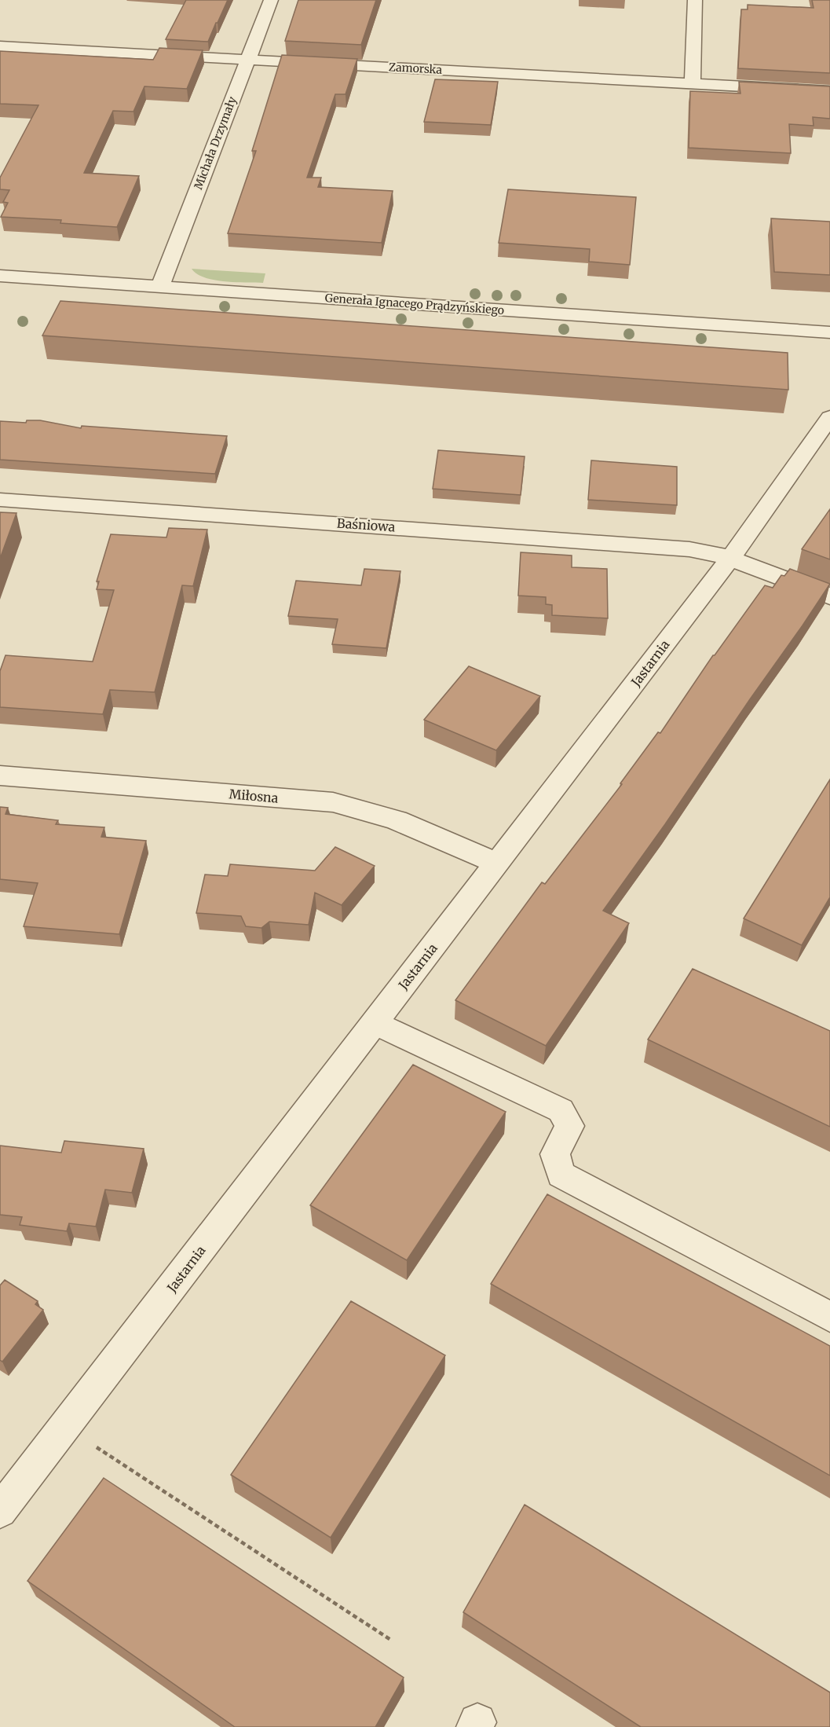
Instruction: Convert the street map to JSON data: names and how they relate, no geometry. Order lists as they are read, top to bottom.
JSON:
{
  "streets": {
    "street": [
      "Zamorska",
      "Michała Drzymały",
      "Generała Ignacego Prądzyńskiego",
      "Baśniowa",
      "Jastarnia",
      "Miłosna"
    ]
  },
  "crossings": [
    ["Zamorska", "Michała Drzymały"],
    ["Michała Drzymały", "Generała Ignacego Prądzyńskiego"],
    ["Baśniowa", "Jastarnia"],
    ["Jastarnia", "Miłosna"]
  ]
}
